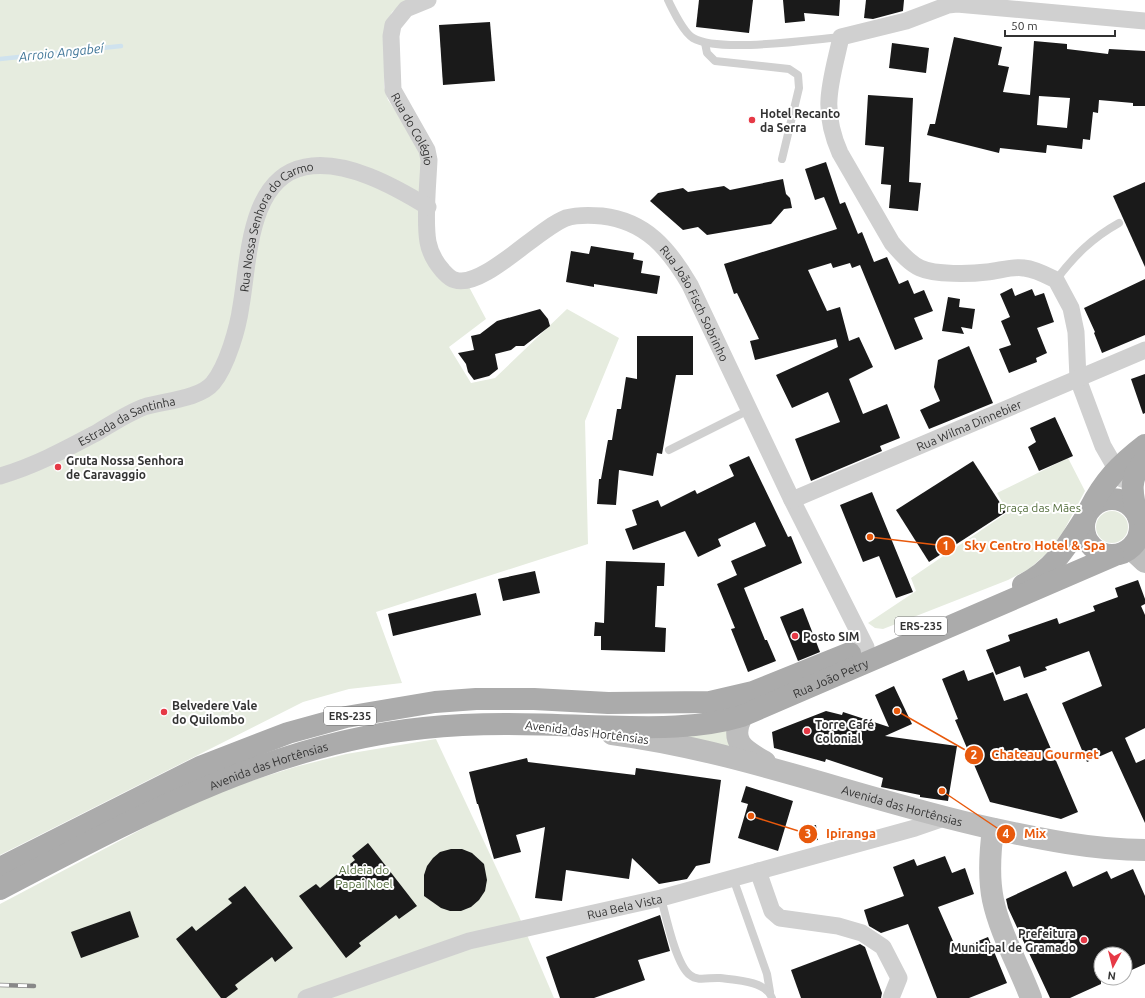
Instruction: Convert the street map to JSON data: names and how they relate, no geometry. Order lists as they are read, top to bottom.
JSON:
{
  "streets": {
    "main road": ["ERS-235", "Rua João Petry", "Avenida das Hortênsias"],
    "street": [
      "Rua do Colégio",
      "Rua Nossa Senhora do Carmo",
      "Rua João Fisch Sobrinho",
      "Estrada da Santinha",
      "Rua Wilma Dinnebier",
      "Rua Bela Vista"
    ]
  },
  "crossings": [
    ["Rua do Colégio", "Rua Nossa Senhora do Carmo"],
    ["Rua do Colégio", "Rua João Fisch Sobrinho"],
    ["Rua Nossa Senhora do Carmo", "Rua João Fisch Sobrinho"],
    ["Rua Nossa Senhora do Carmo", "Estrada da Santinha"],
    ["Rua João Fisch Sobrinho", "Rua Wilma Dinnebier"],
    ["Rua João Fisch Sobrinho", "Rua João Petry"],
    ["Rua João Petry", "Avenida das Hortênsias"],
    ["Avenida das Hortênsias", "Rua Bela Vista"]
  ],
  "water": ["Arroio Angabeí"],
  "parks": ["Praça das Mães", "Aldeia do Papai Noel"],
  "places": [
    "Hotel Recanto da Serra",
    "Gruta Nossa Senhora de Caravaggio",
    "Sky Centro Hotel & Spa",
    "Posto SIM",
    "Chateau Gourmet",
    "Belvedere Vale do Quilombo",
    "Torre Café Colonial",
    "Mix",
    "Ipiranga",
    "Prefeitura Municipal de Gramado"
  ],
  "scale_bar": "50 m",
  "north": "bottom"
}
